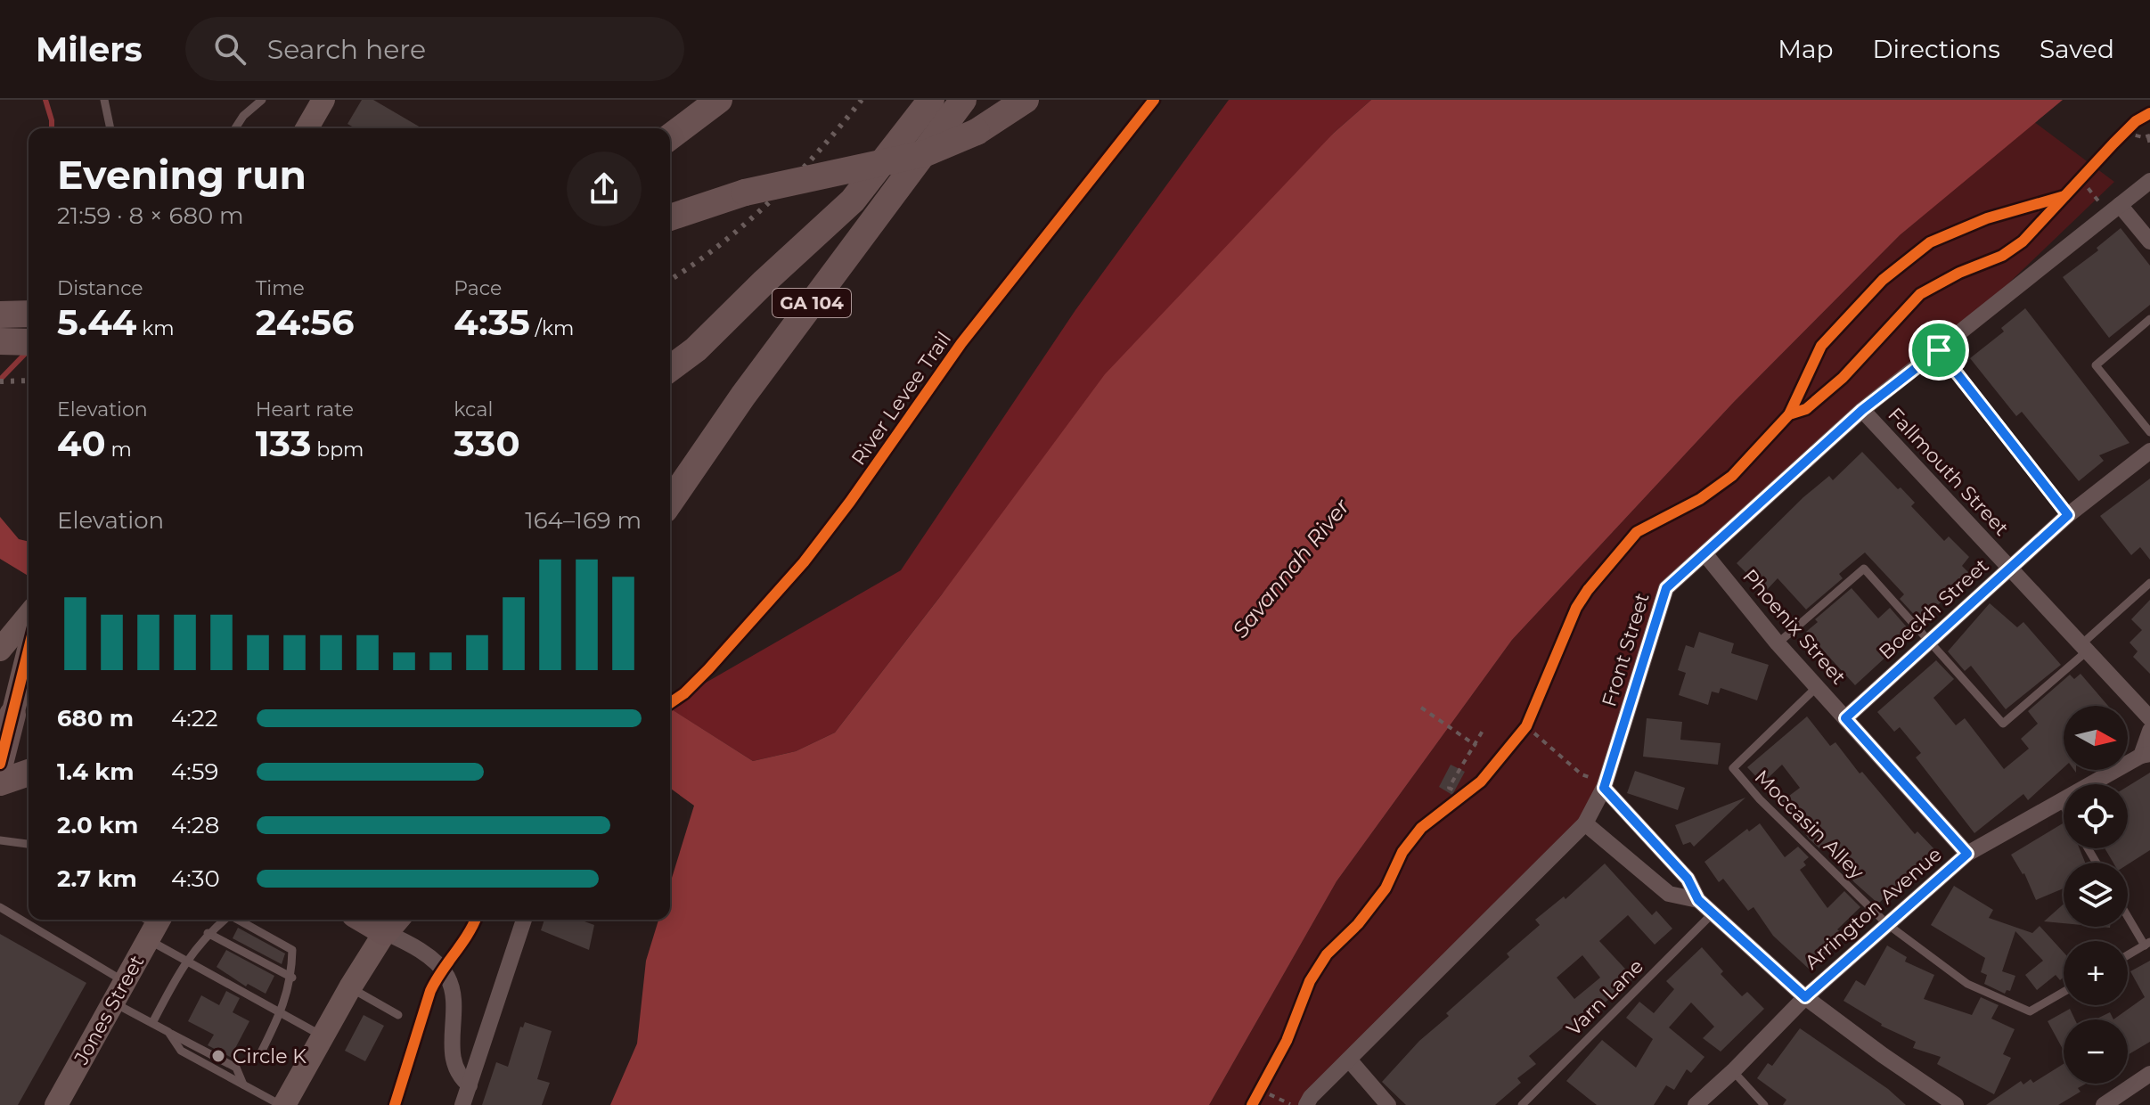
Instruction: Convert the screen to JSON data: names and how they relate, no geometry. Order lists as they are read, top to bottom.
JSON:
{
  "streets": {
    "main road": ["GA 104", "Jones Street"],
    "street": [
      "Fallmouth Street",
      "Boeckh Street",
      "Phoenix Street",
      "Front Street",
      "Arrington Avenue"
    ],
    "lane": ["Moccasin Alley", "Varn Lane"],
    "cycle path": ["River Levee Trail"]
  },
  "crossings": [
    ["Fallmouth Street", "Boeckh Street"],
    ["Fallmouth Street", "Front Street"],
    ["Boeckh Street", "Phoenix Street"],
    ["Phoenix Street", "Front Street"],
    ["Phoenix Street", "Moccasin Alley"],
    ["Phoenix Street", "Arrington Avenue"],
    ["Moccasin Alley", "Arrington Avenue"]
  ],
  "water": ["Savannah River"],
  "places": ["Circle K"],
  "north": "right",
  "page": {
    "header": "Milers",
    "search": "Search here",
    "nav": ["Map", "Directions", "Saved"],
    "heading": ["Evening run", "21:59 · 8 × 680 m"],
    "stats": [
      ["Distance", "5.44 km"],
      ["Time", "24:56"],
      ["Pace", "4:35 /km"],
      ["Elevation", "40 m"],
      ["Heart rate", "133 bpm"],
      ["kcal", "330"]
    ],
    "chart": ["Elevation", "164–169 m"],
    "list": [
      {
        "name": "680 m",
        "note": "4:22"
      },
      {
        "name": "1.4 km",
        "note": "4:59"
      },
      {
        "name": "2.0 km",
        "note": "4:28"
      },
      {
        "name": "2.7 km",
        "note": "4:30"
      }
    ],
    "map_buttons": ["+", "−"]
  }
}
